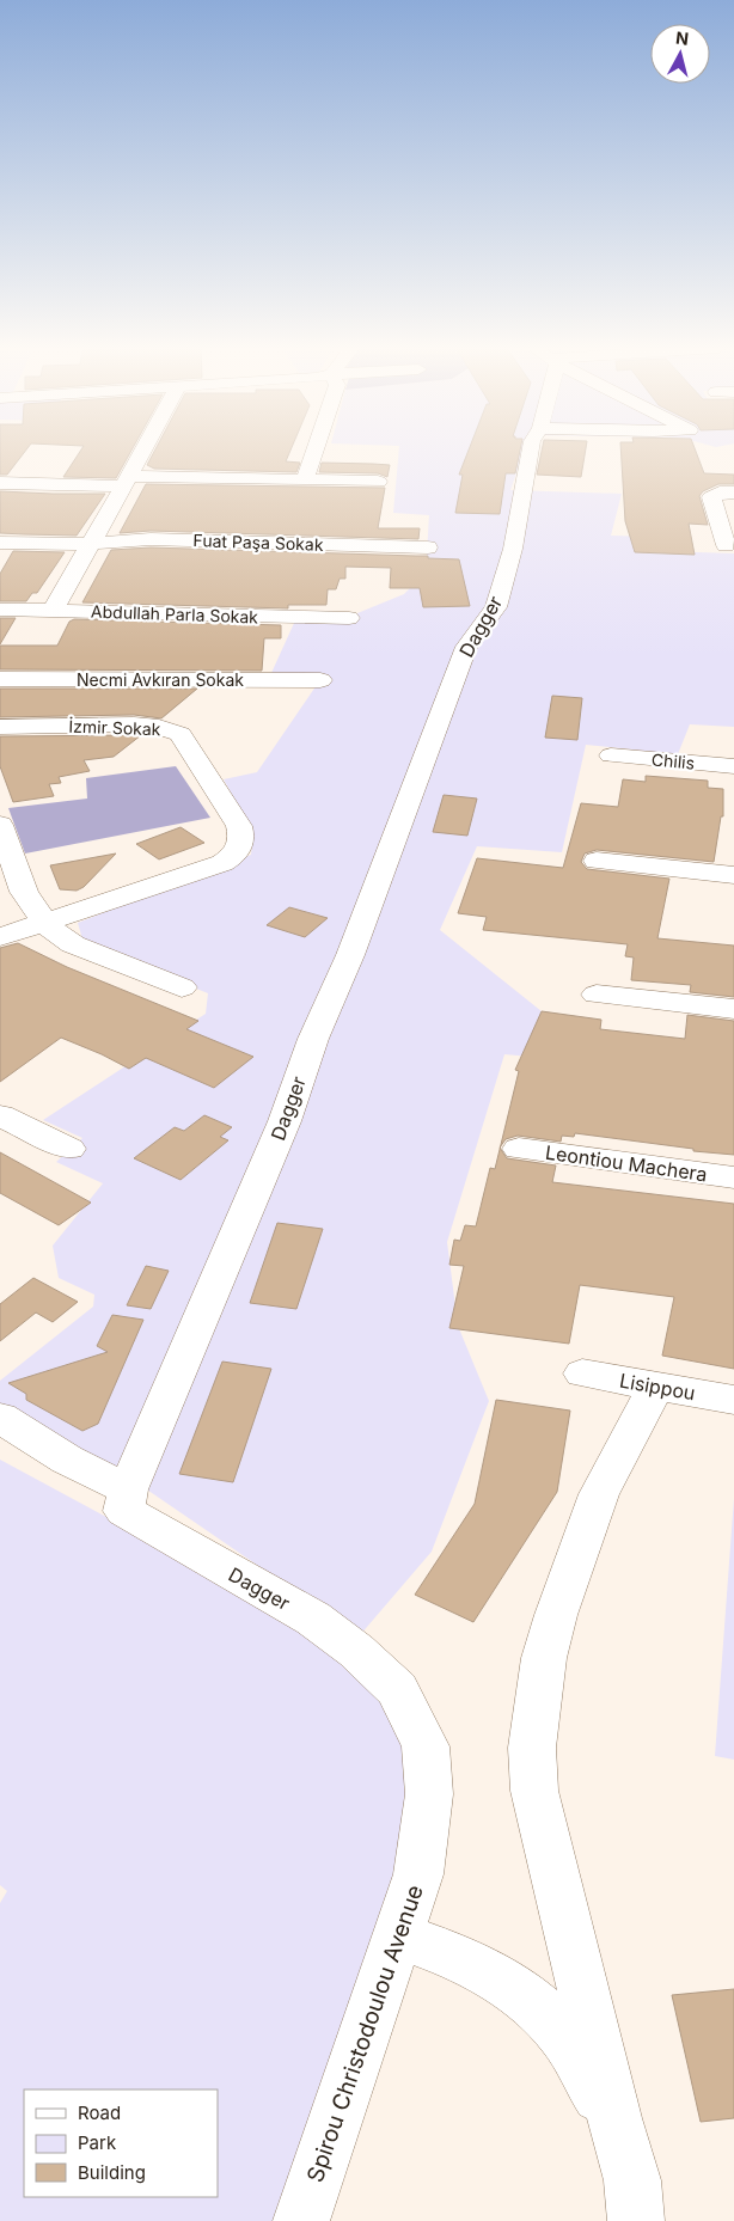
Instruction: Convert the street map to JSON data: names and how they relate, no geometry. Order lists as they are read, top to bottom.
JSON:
{
  "streets": {
    "street": [
      "Fuat Paşa Sokak",
      "Abdullah Parla Sokak",
      "Dagger",
      "Necmi Avkıran Sokak",
      "İzmir Sokak",
      "Chilis",
      "Leontiou Machera",
      "Lisippou",
      "Spirou Christodoulou Avenue"
    ]
  },
  "crossings": [
    ["Dagger", "Spirou Christodoulou Avenue"]
  ],
  "legend": ["Road", "Park", "Building"],
  "north": "top"
}
